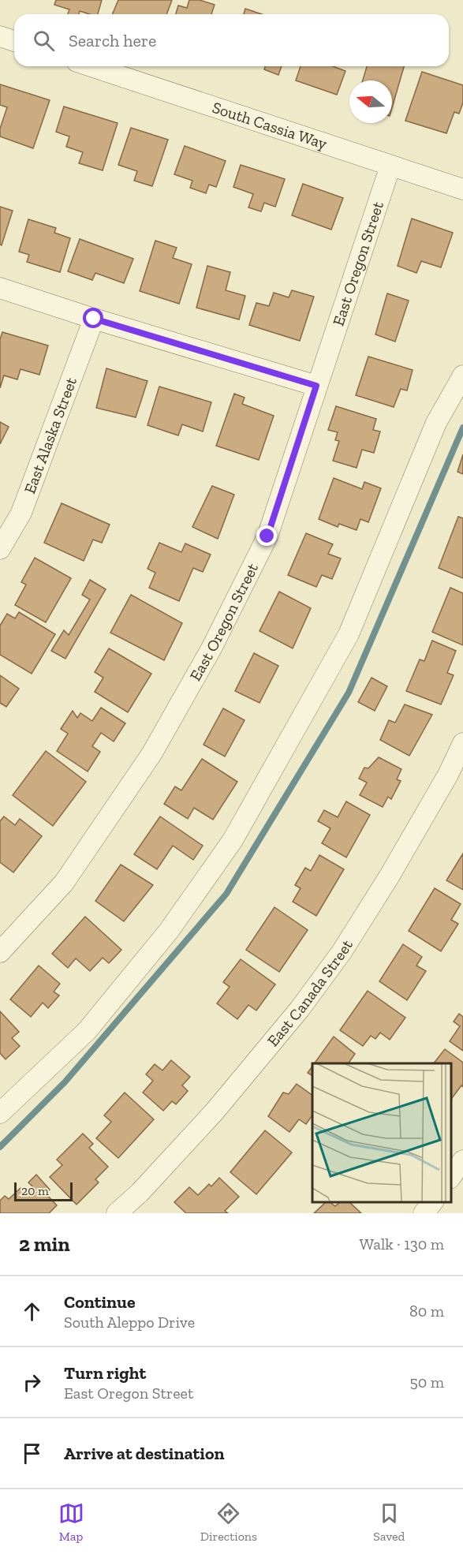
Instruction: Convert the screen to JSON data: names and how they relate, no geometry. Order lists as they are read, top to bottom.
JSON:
{
  "streets": {
    "street": [
      "South Cassia Way",
      "East Oregon Street",
      "East Alaska Street",
      "East Canada Street"
    ]
  },
  "crossings": [
    ["South Cassia Way", "East Oregon Street"]
  ],
  "scale_bar": "20 m",
  "north": "left",
  "page": {
    "search": "Search here",
    "scale": "20 m",
    "heading": ["2 min", "Walk · 130 m"],
    "list": [
      ["Continue", "South Aleppo Drive", "80 m"],
      ["Turn right", "East Oregon Street", "50 m"],
      "Arrive at destination"
    ],
    "nav": ["Map", "Directions", "Saved"]
  }
}
